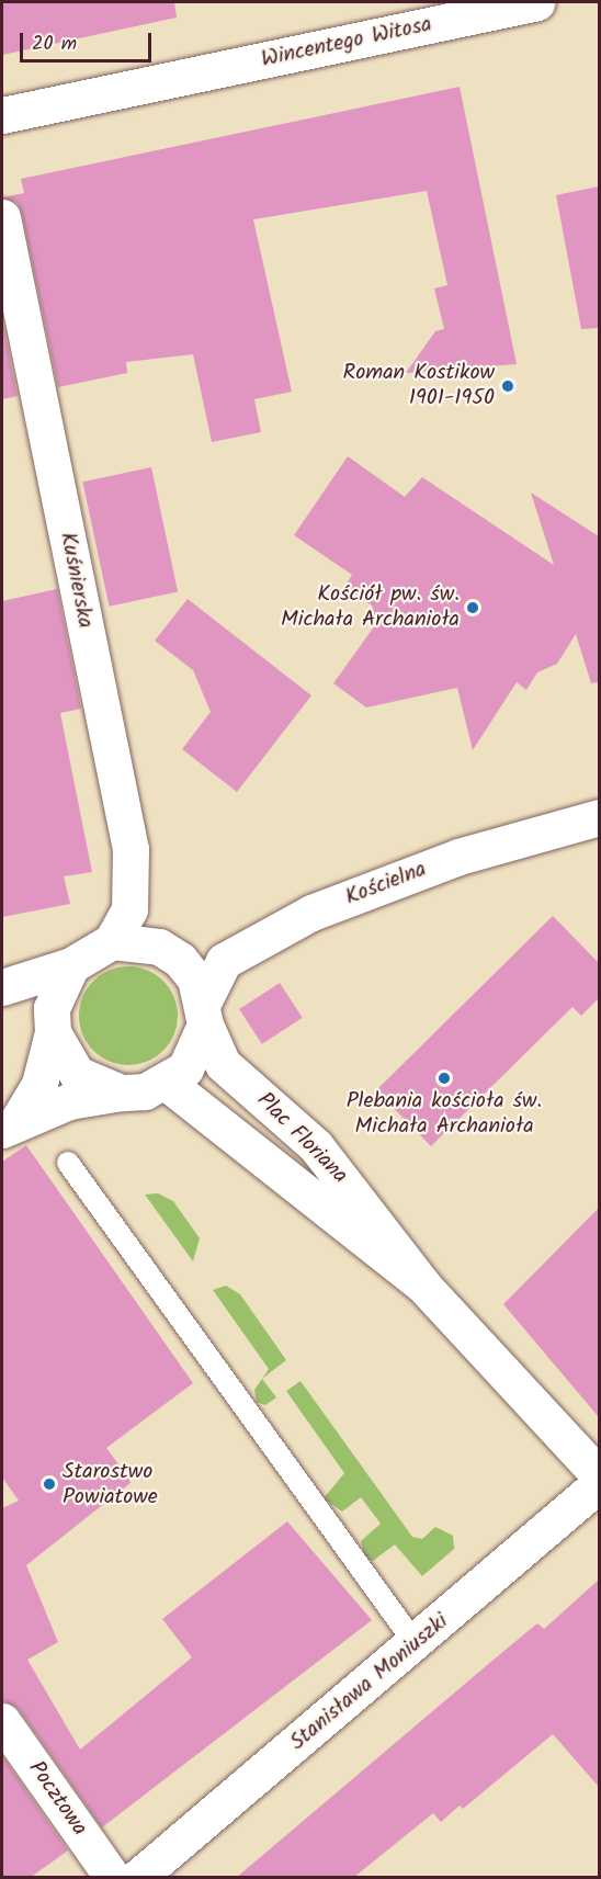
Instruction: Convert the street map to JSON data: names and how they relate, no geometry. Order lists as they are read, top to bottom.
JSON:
{
  "streets": {
    "street": [
      "Wincentego Witosa",
      "Kuśnierska",
      "Kościelna",
      "Plac Floriana",
      "Stanisława Moniuszki",
      "Pocztowa"
    ]
  },
  "crossings": [
    ["Kuśnierska", "Kościelna"],
    ["Kuśnierska", "Plac Floriana"],
    ["Kościelna", "Plac Floriana"]
  ],
  "places": [
    "Roman Kostikow 1901-1950",
    "Kościół pw. św. Michała Archanioła",
    "Plebania kościoła św. Michała Archanioła",
    "Starostwo Powiatowe"
  ],
  "scale_bar": "20 m"
}
